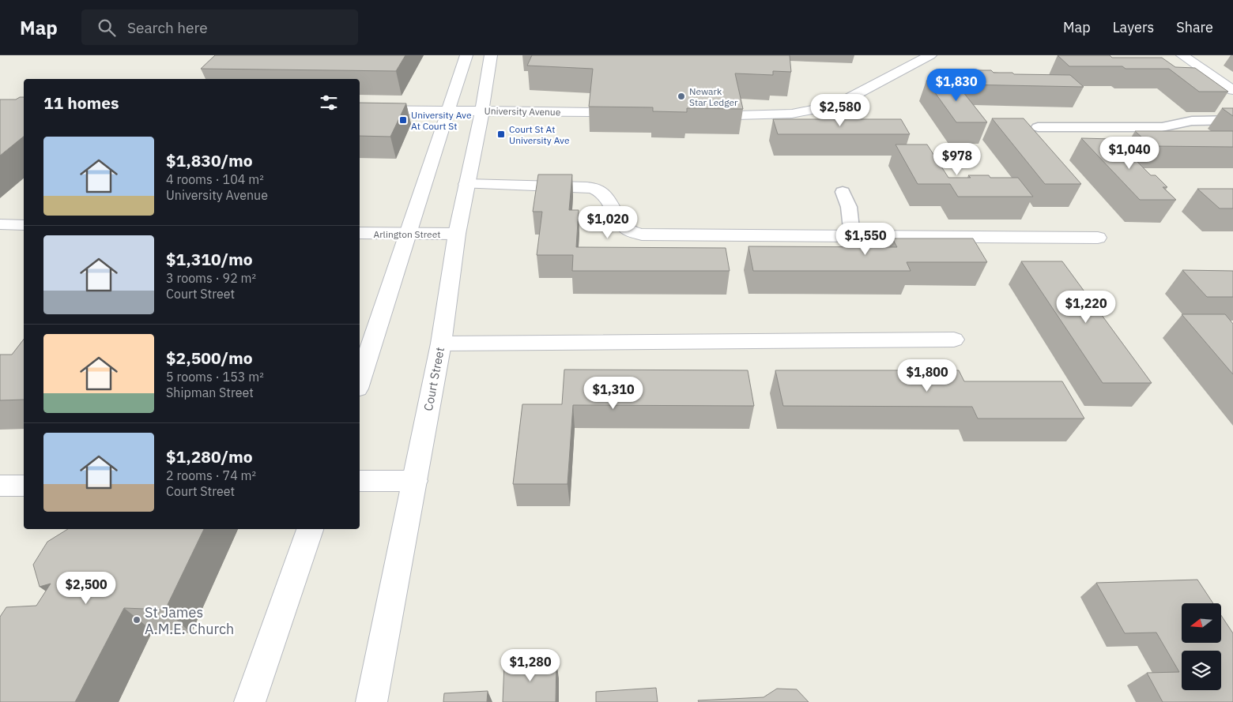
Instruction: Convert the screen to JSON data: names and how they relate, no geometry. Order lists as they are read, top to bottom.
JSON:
{
  "streets": {
    "street": ["University Avenue", "Arlington Street", "Court Street"]
  },
  "crossings": [
    ["University Avenue", "Court Street"],
    ["Arlington Street", "Court Street"]
  ],
  "places": {
    "other": ["Newark Star Ledger", "St James A.M.E. Church"],
    "transit": ["University Ave At Court St", "Court St At University Ave"]
  },
  "north": "left",
  "page": {
    "header": "Map",
    "search": "Search here",
    "nav": ["Map", "Layers", "Share"],
    "price": [
      "$1,830",
      "$2,580",
      "$1,040",
      "$978",
      "$1,020",
      "$1,550",
      "$1,220",
      "$1,800",
      "$1,310",
      "$2,500",
      "$1,280"
    ],
    "heading": "11 homes",
    "list": [
      {
        "name": "$1,830/mo",
        "note": "4 rooms · 104 m² · University Avenue"
      },
      {
        "name": "$1,310/mo",
        "note": "3 rooms · 92 m² · Court Street"
      },
      {
        "name": "$2,500/mo",
        "note": "5 rooms · 153 m² · Shipman Street"
      },
      {
        "name": "$1,280/mo",
        "note": "2 rooms · 74 m² · Court Street"
      }
    ]
  }
}
